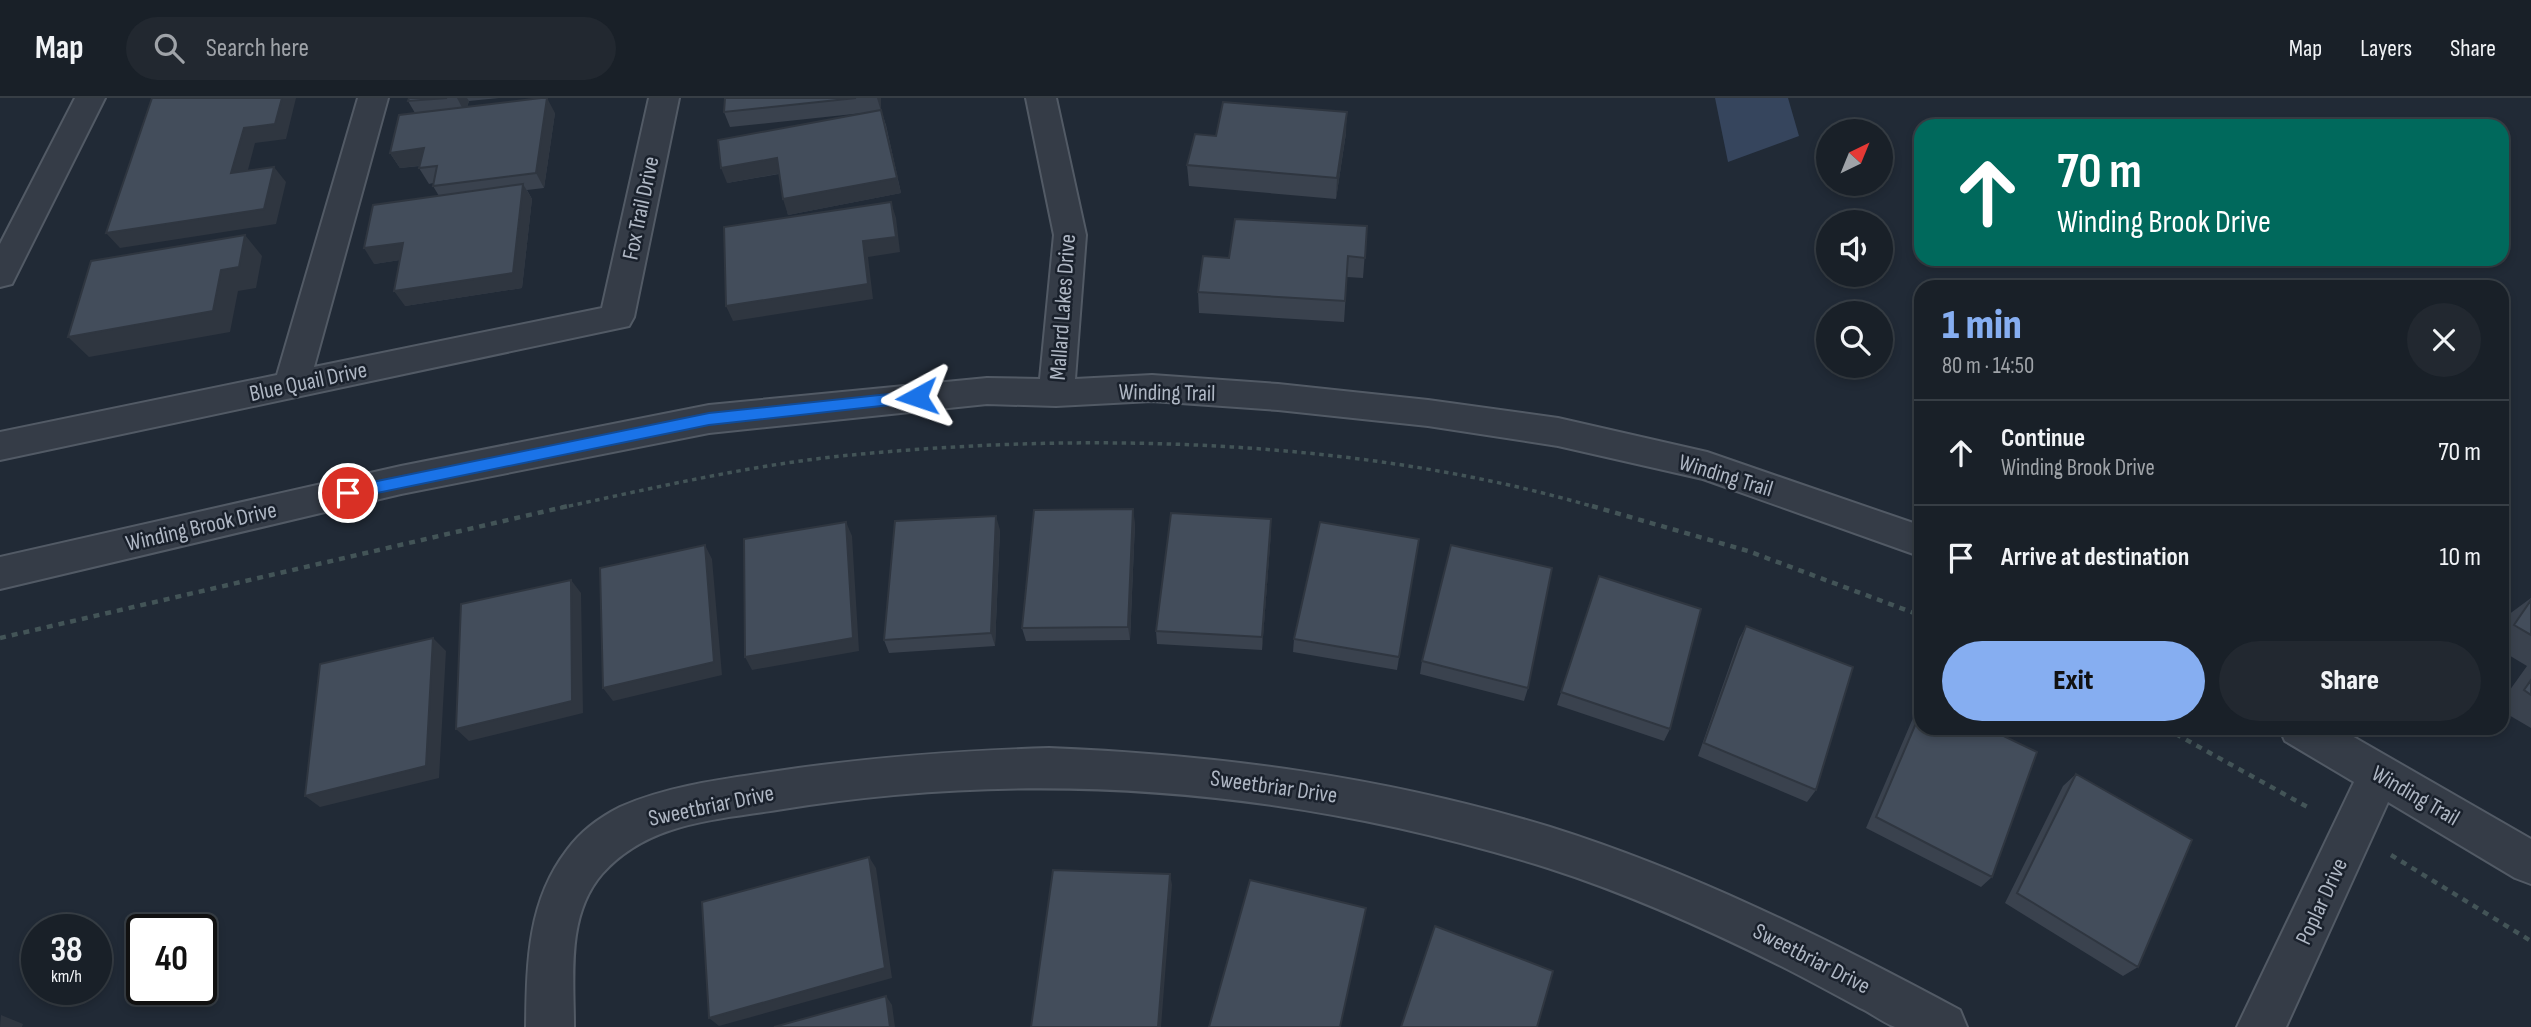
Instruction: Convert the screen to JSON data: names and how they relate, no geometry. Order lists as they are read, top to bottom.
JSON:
{
  "streets": {
    "street": [
      "Fox Trail Drive",
      "Mallard Lakes Drive",
      "Blue Quail Drive",
      "Winding Trail",
      "Winding Brook Drive",
      "Sweetbriar Drive",
      "Poplar Drive"
    ]
  },
  "crossings": [
    ["Fox Trail Drive", "Blue Quail Drive"],
    ["Mallard Lakes Drive", "Winding Trail"],
    ["Winding Trail", "Winding Brook Drive"],
    ["Winding Trail", "Poplar Drive"]
  ],
  "north": "top right",
  "page": {
    "header": "Map",
    "search": "Search here",
    "nav": ["Map", "Layers", "Share"],
    "turn": ["70 m", "Winding Brook Drive"],
    "heading": ["1 min", "80 m · 14:50"],
    "list": [
      {
        "name": "Continue",
        "note": "Winding Brook Drive",
        "value": "70 m"
      },
      {
        "name": "Arrive at destination",
        "value": "10 m"
      }
    ],
    "buttons": ["Exit", "Share"],
    "speed": "38 km/h",
    "limit": "40"
  }
}
